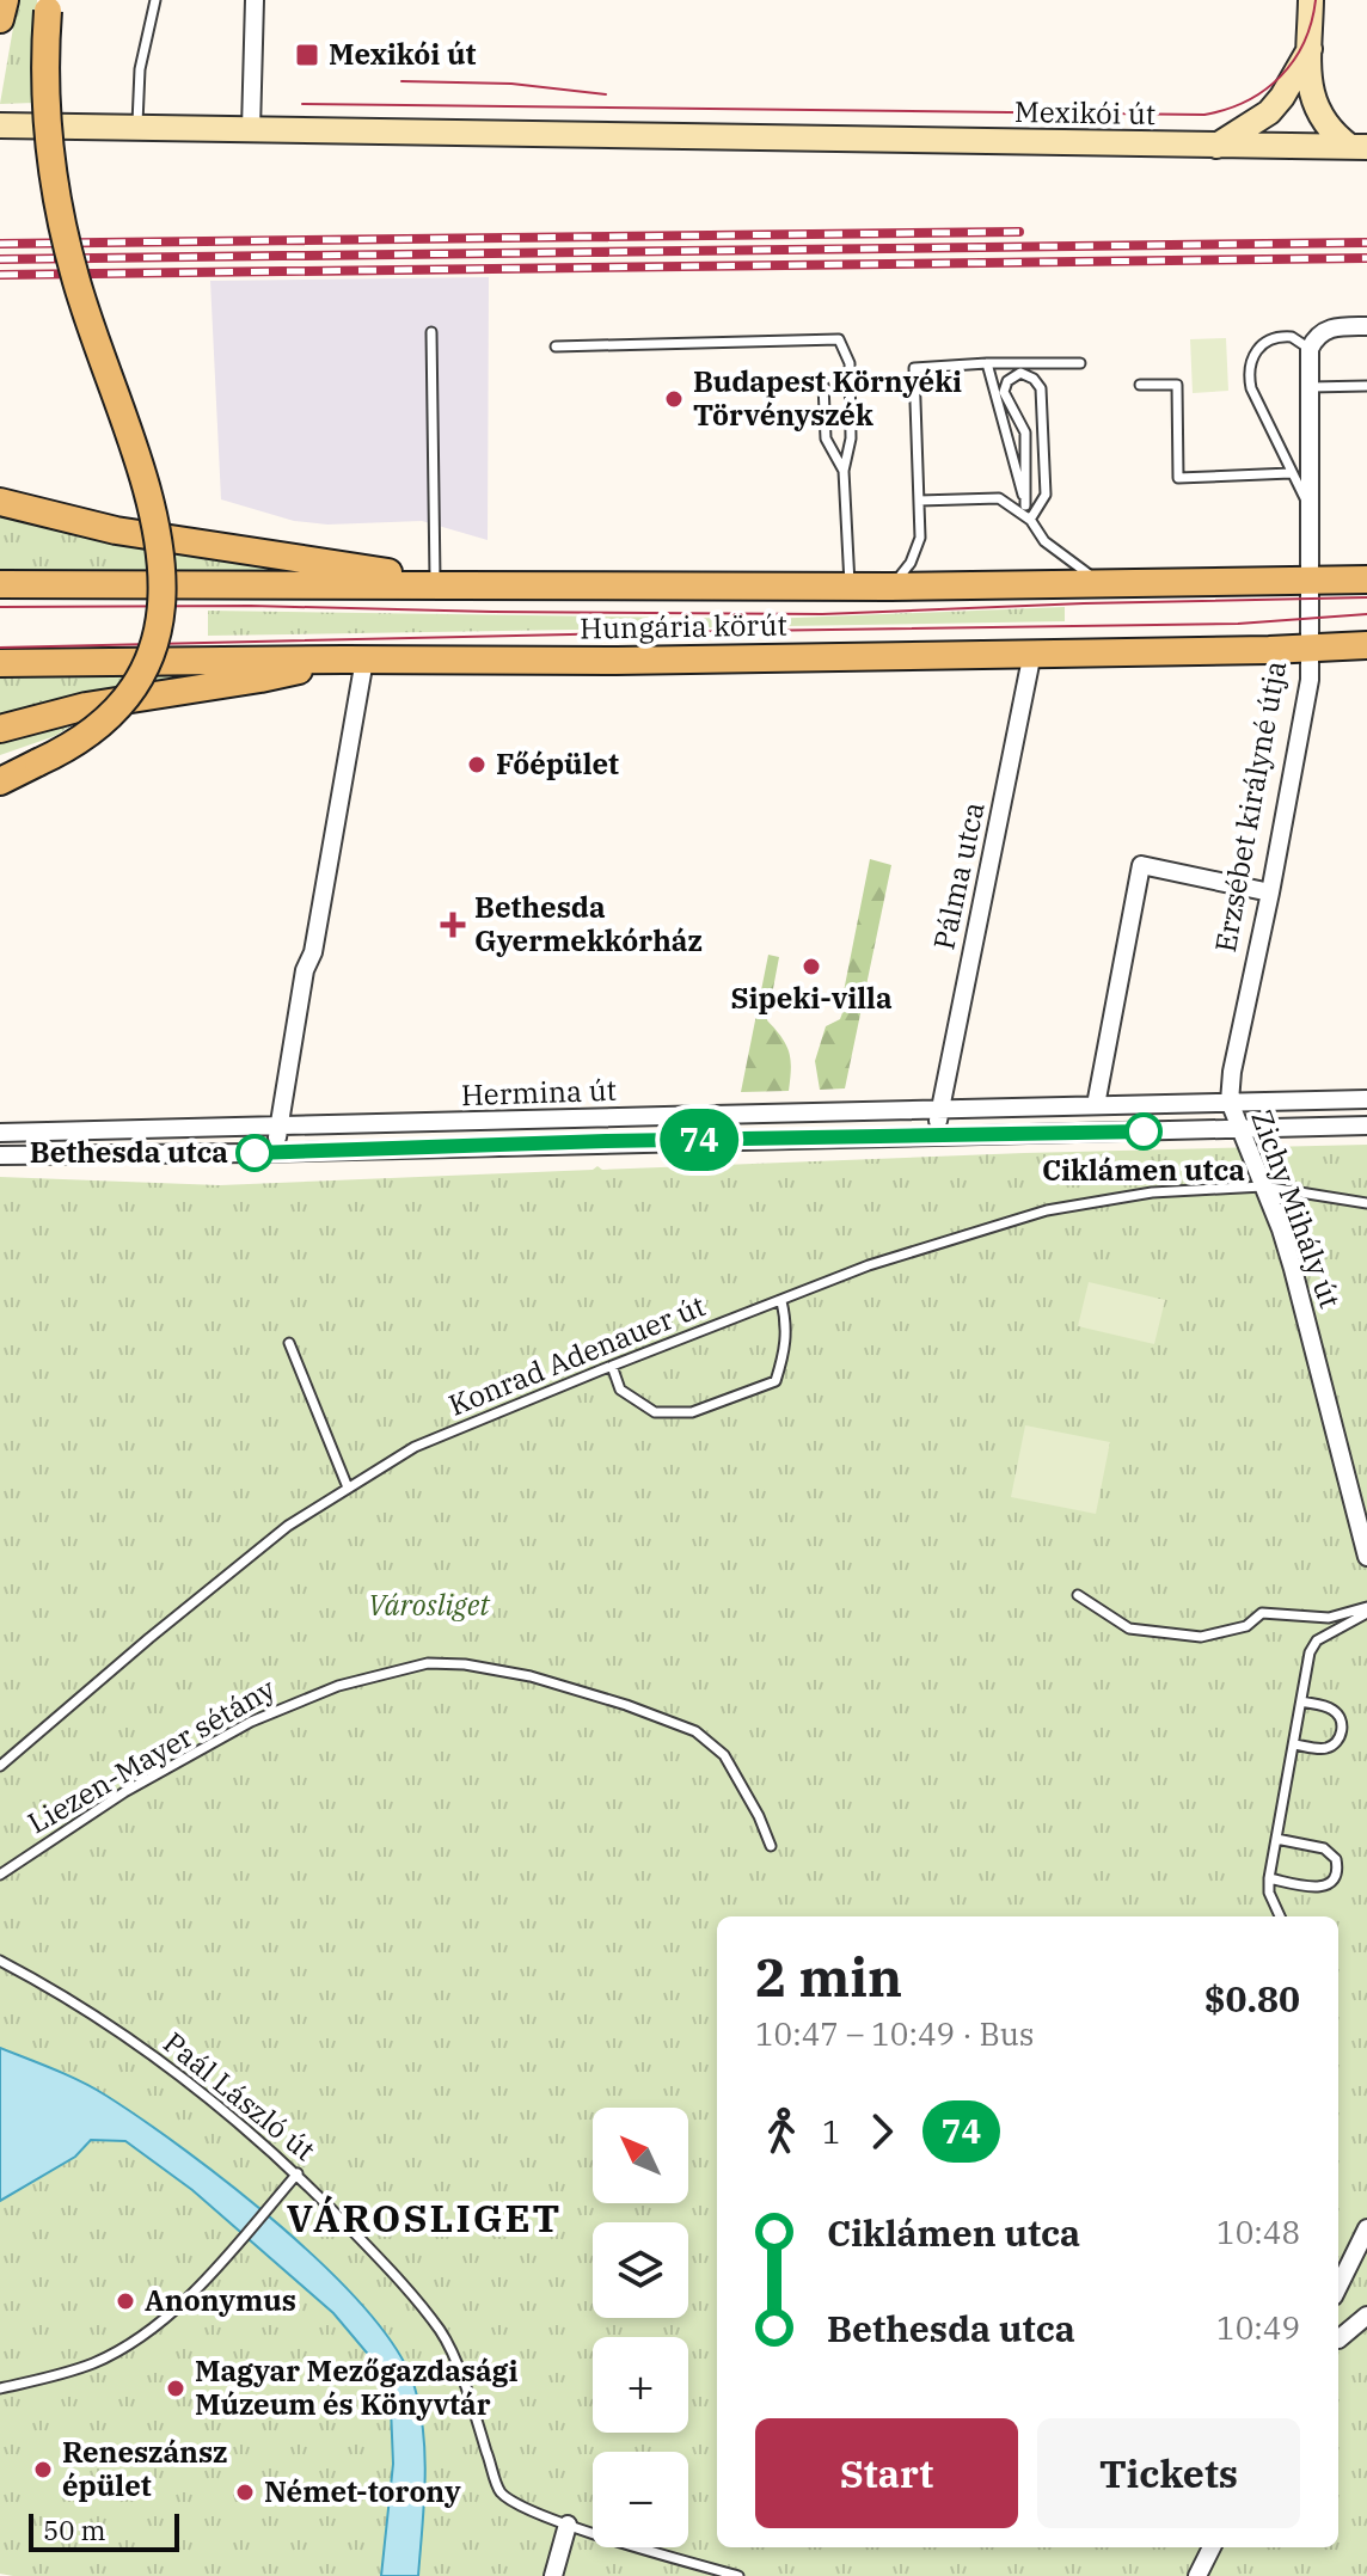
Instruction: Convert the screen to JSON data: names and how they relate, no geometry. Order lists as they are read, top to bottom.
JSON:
{
  "streets": {
    "main road": ["Hungária körút"],
    "street": [
      "Mexikói út",
      "Erzsébet királyné útja",
      "Pálma utca",
      "Hermina út",
      "Zichy Mihály út"
    ],
    "lane": ["Konrad Adenauer út", "Liezen-Mayer sétány", "Paál László út"]
  },
  "crossings": [
    ["Hungária körút", "Erzsébet királyné útja"],
    ["Hungária körút", "Pálma utca"],
    ["Erzsébet királyné útja", "Hermina út"],
    ["Erzsébet királyné útja", "Zichy Mihály út"],
    ["Pálma utca", "Hermina út"],
    ["Hermina út", "Zichy Mihály út"],
    ["Zichy Mihály út", "Konrad Adenauer út"]
  ],
  "districts": ["VÁROSLIGET"],
  "parks": ["Városliget"],
  "places": {
    "transit": ["Mexikói út"],
    "other": [
      "Budapest Környéki Törvényszék",
      "Főépület",
      "Sipeki-villa",
      "Ciklámen utca",
      "Bethesda utca",
      "Anonymus",
      "Magyar Mezőgazdasági Múzeum és Könyvtár",
      "Reneszánsz épület",
      "Német-torony"
    ],
    "health": ["Bethesda Gyermekkórház"]
  },
  "lines": ["bus line 74"],
  "scale_bar": "50 m",
  "north": "top left",
  "page": {
    "on_map": "74",
    "heading": ["2 min", "10:47 – 10:49 · Bus", "$0.80"],
    "legs": ["1", "74"],
    "map_buttons": ["+", "−"],
    "list": [
      {
        "name": "Ciklámen utca",
        "value": "10:48"
      },
      {
        "name": "Bethesda utca",
        "value": "10:49"
      }
    ],
    "buttons": ["Start", "Tickets"],
    "scale": "50 m"
  }
}
